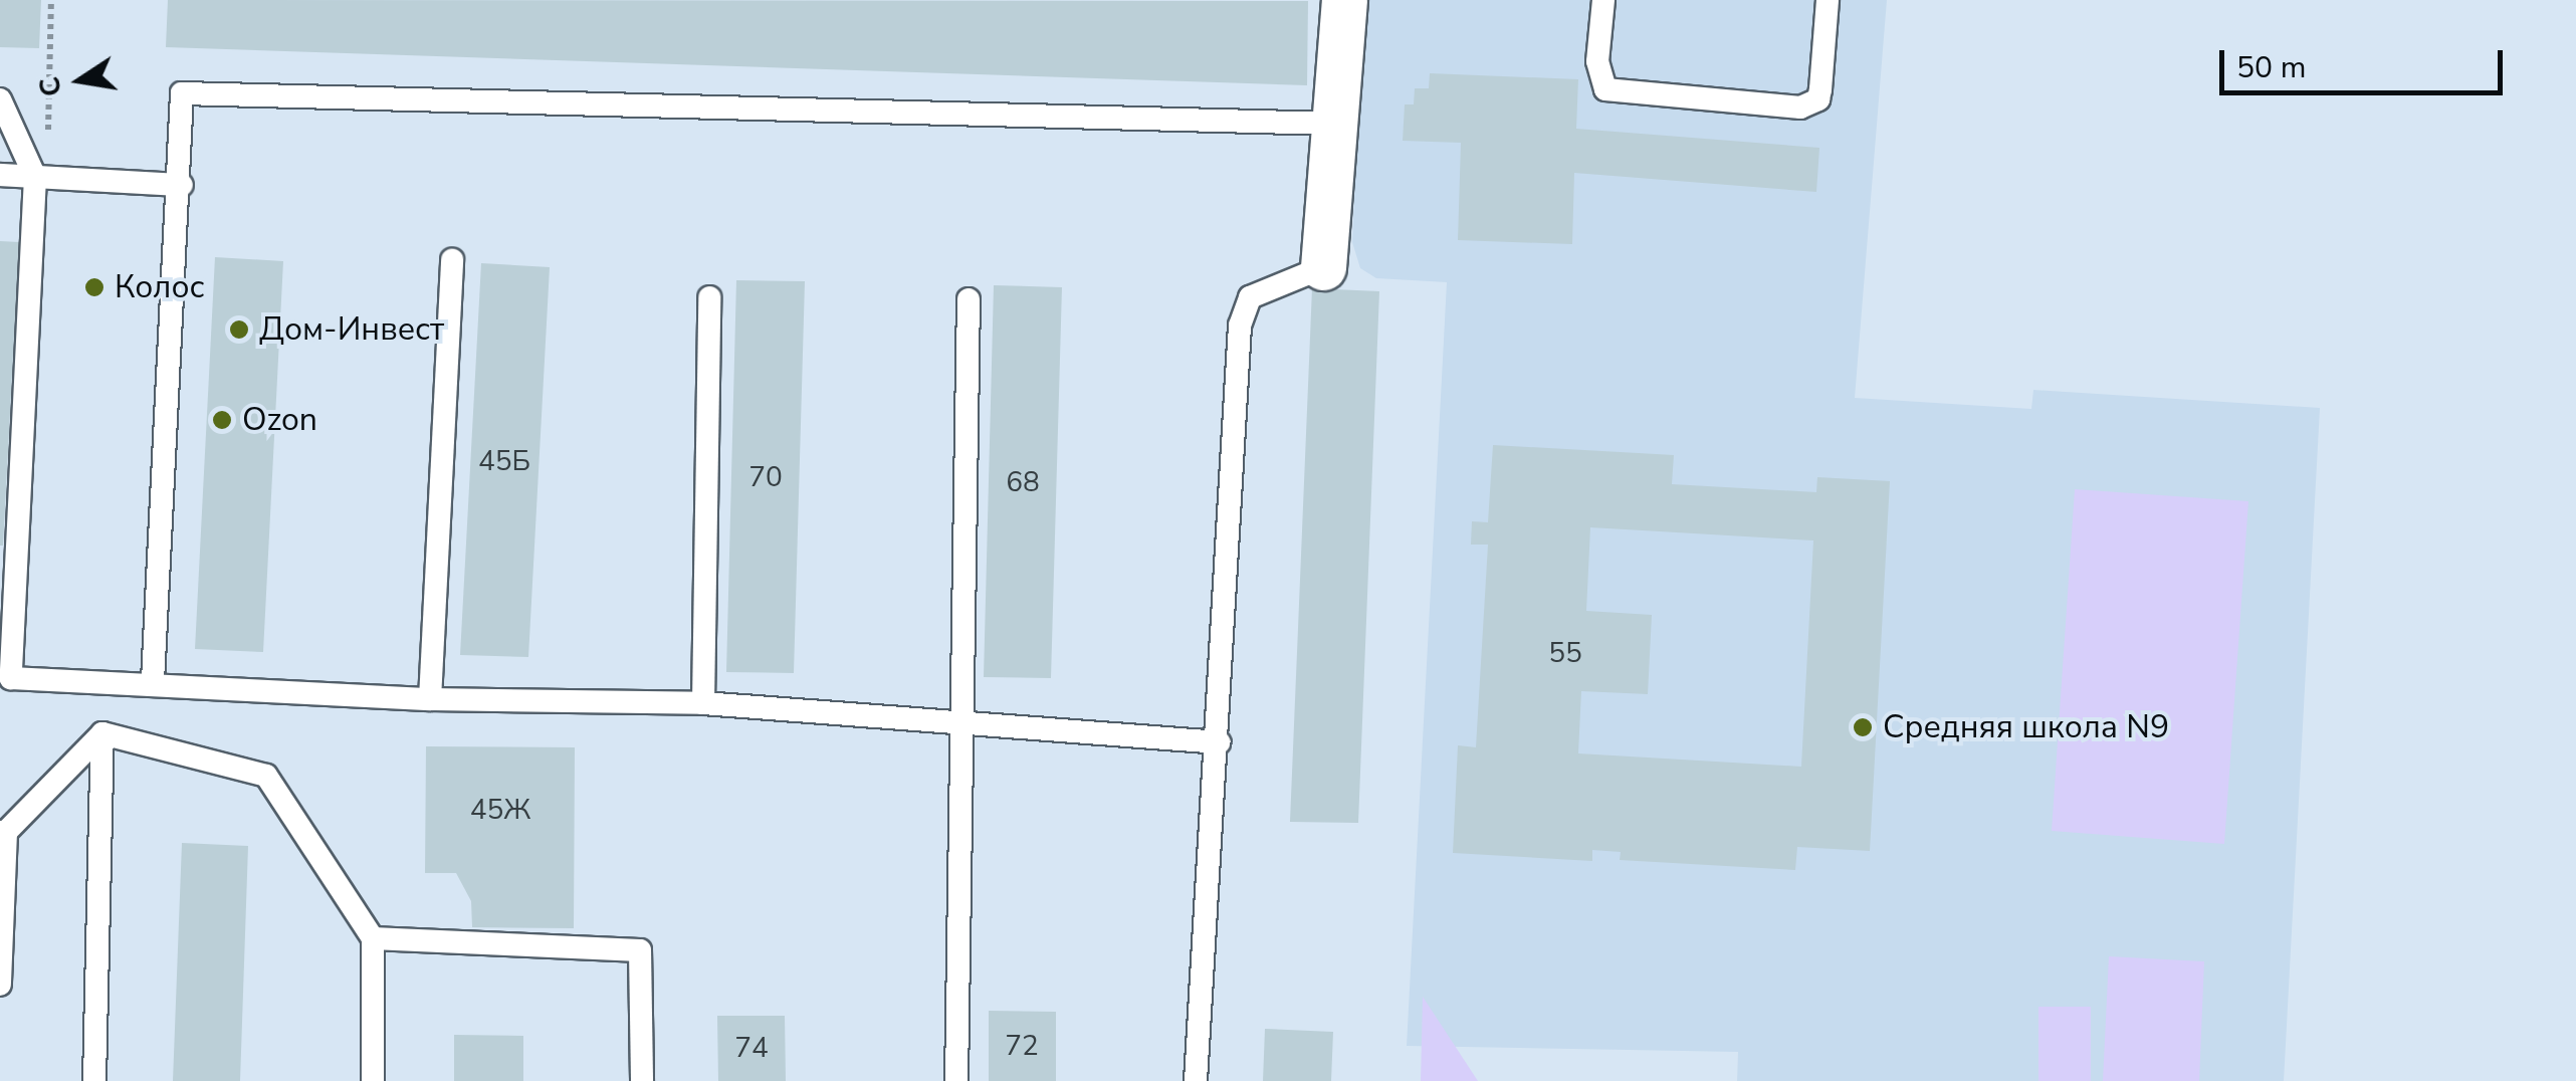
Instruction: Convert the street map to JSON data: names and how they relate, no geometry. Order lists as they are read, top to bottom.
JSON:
{
  "places": [
    "Колос",
    "Дом-Инвест",
    "Ozon",
    "Средняя школа N9"
  ],
  "house_numbers": [
    "45Б",
    "70",
    "68",
    "55",
    "45Ж",
    "72",
    "74"
  ],
  "scale_bar": "50 m",
  "north": "left"
}
